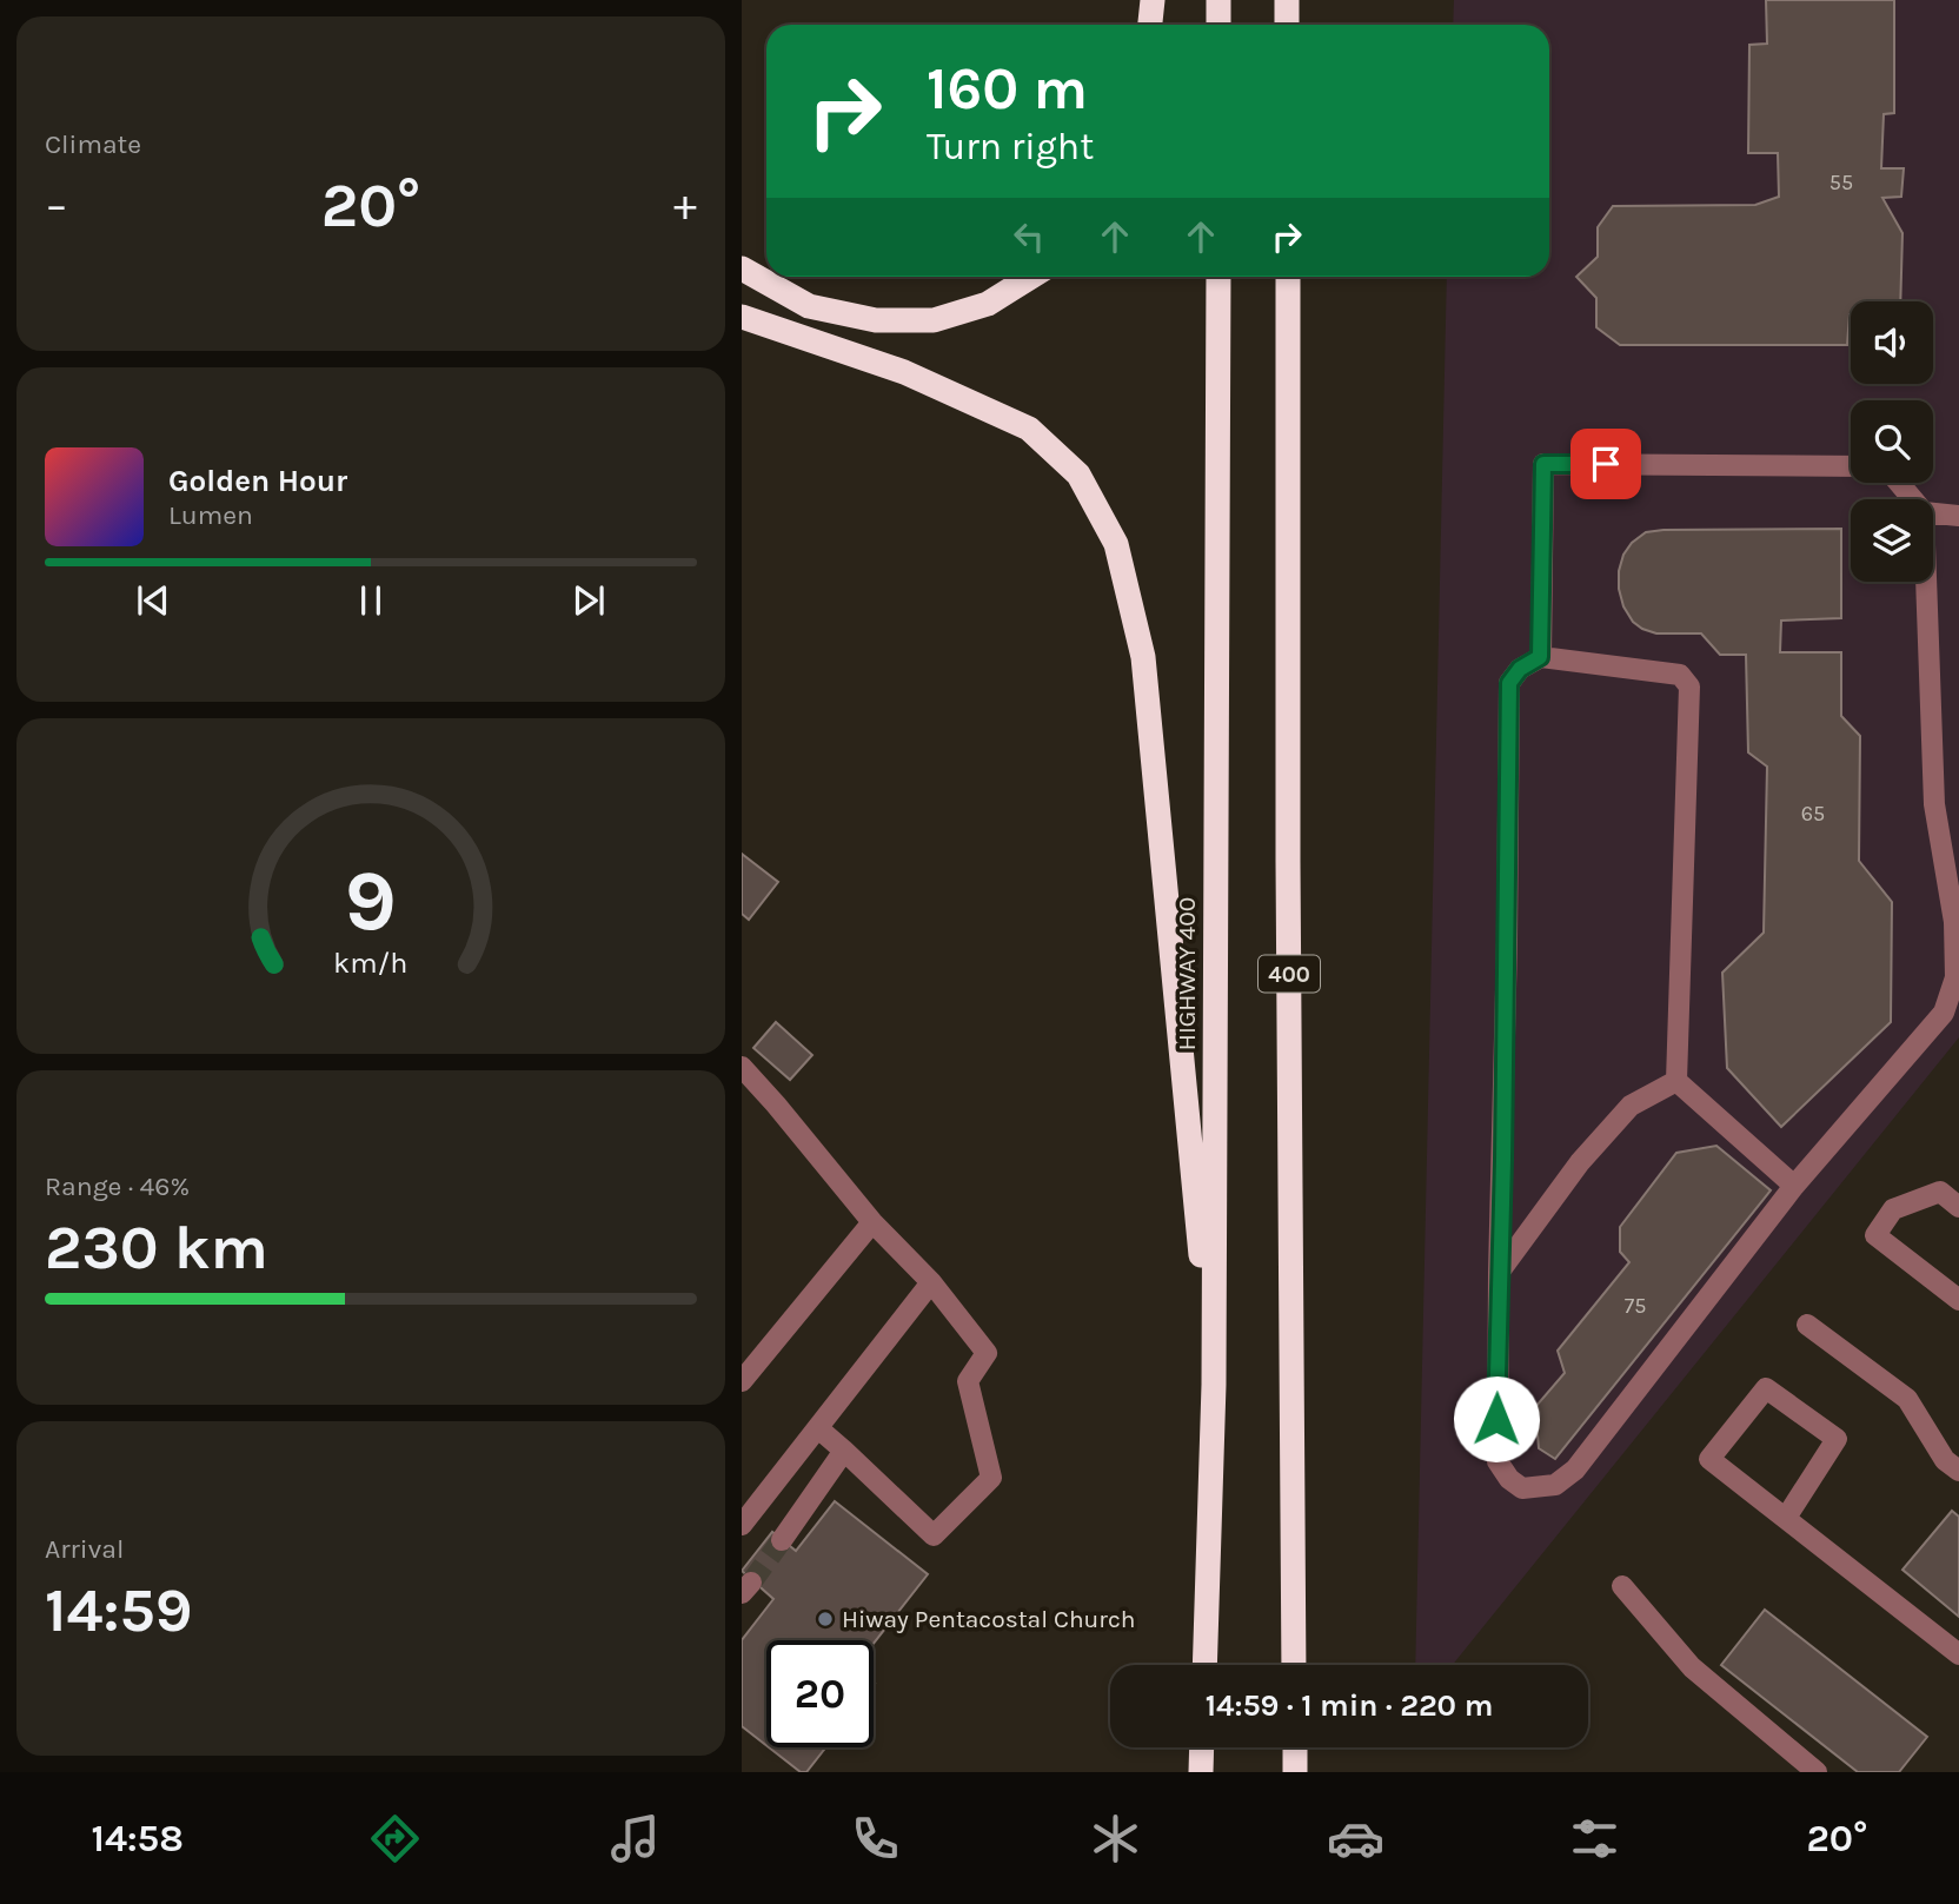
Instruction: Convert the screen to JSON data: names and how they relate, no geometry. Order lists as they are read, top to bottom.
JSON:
{
  "streets": {
    "highway": ["HIGHWAY 400", "400"]
  },
  "places": ["Hiway Pentacostal Church"],
  "house_numbers": ["55", "65", "75"],
  "page": {
    "tile": [
      "Climate",
      ["Range · 46%", "230 km"],
      ["Arrival", "14:59"]
    ],
    "turn": ["160 m", "Turn right"],
    "heat": ["−", "20°", "+"],
    "song": ["Golden Hour", "Lumen"],
    "limit": "20",
    "trip": "14:59 · 1 min · 220 m",
    "tabs": ["14:58", "20°"],
    "gauge": ["9", "km/h"]
  }
}
